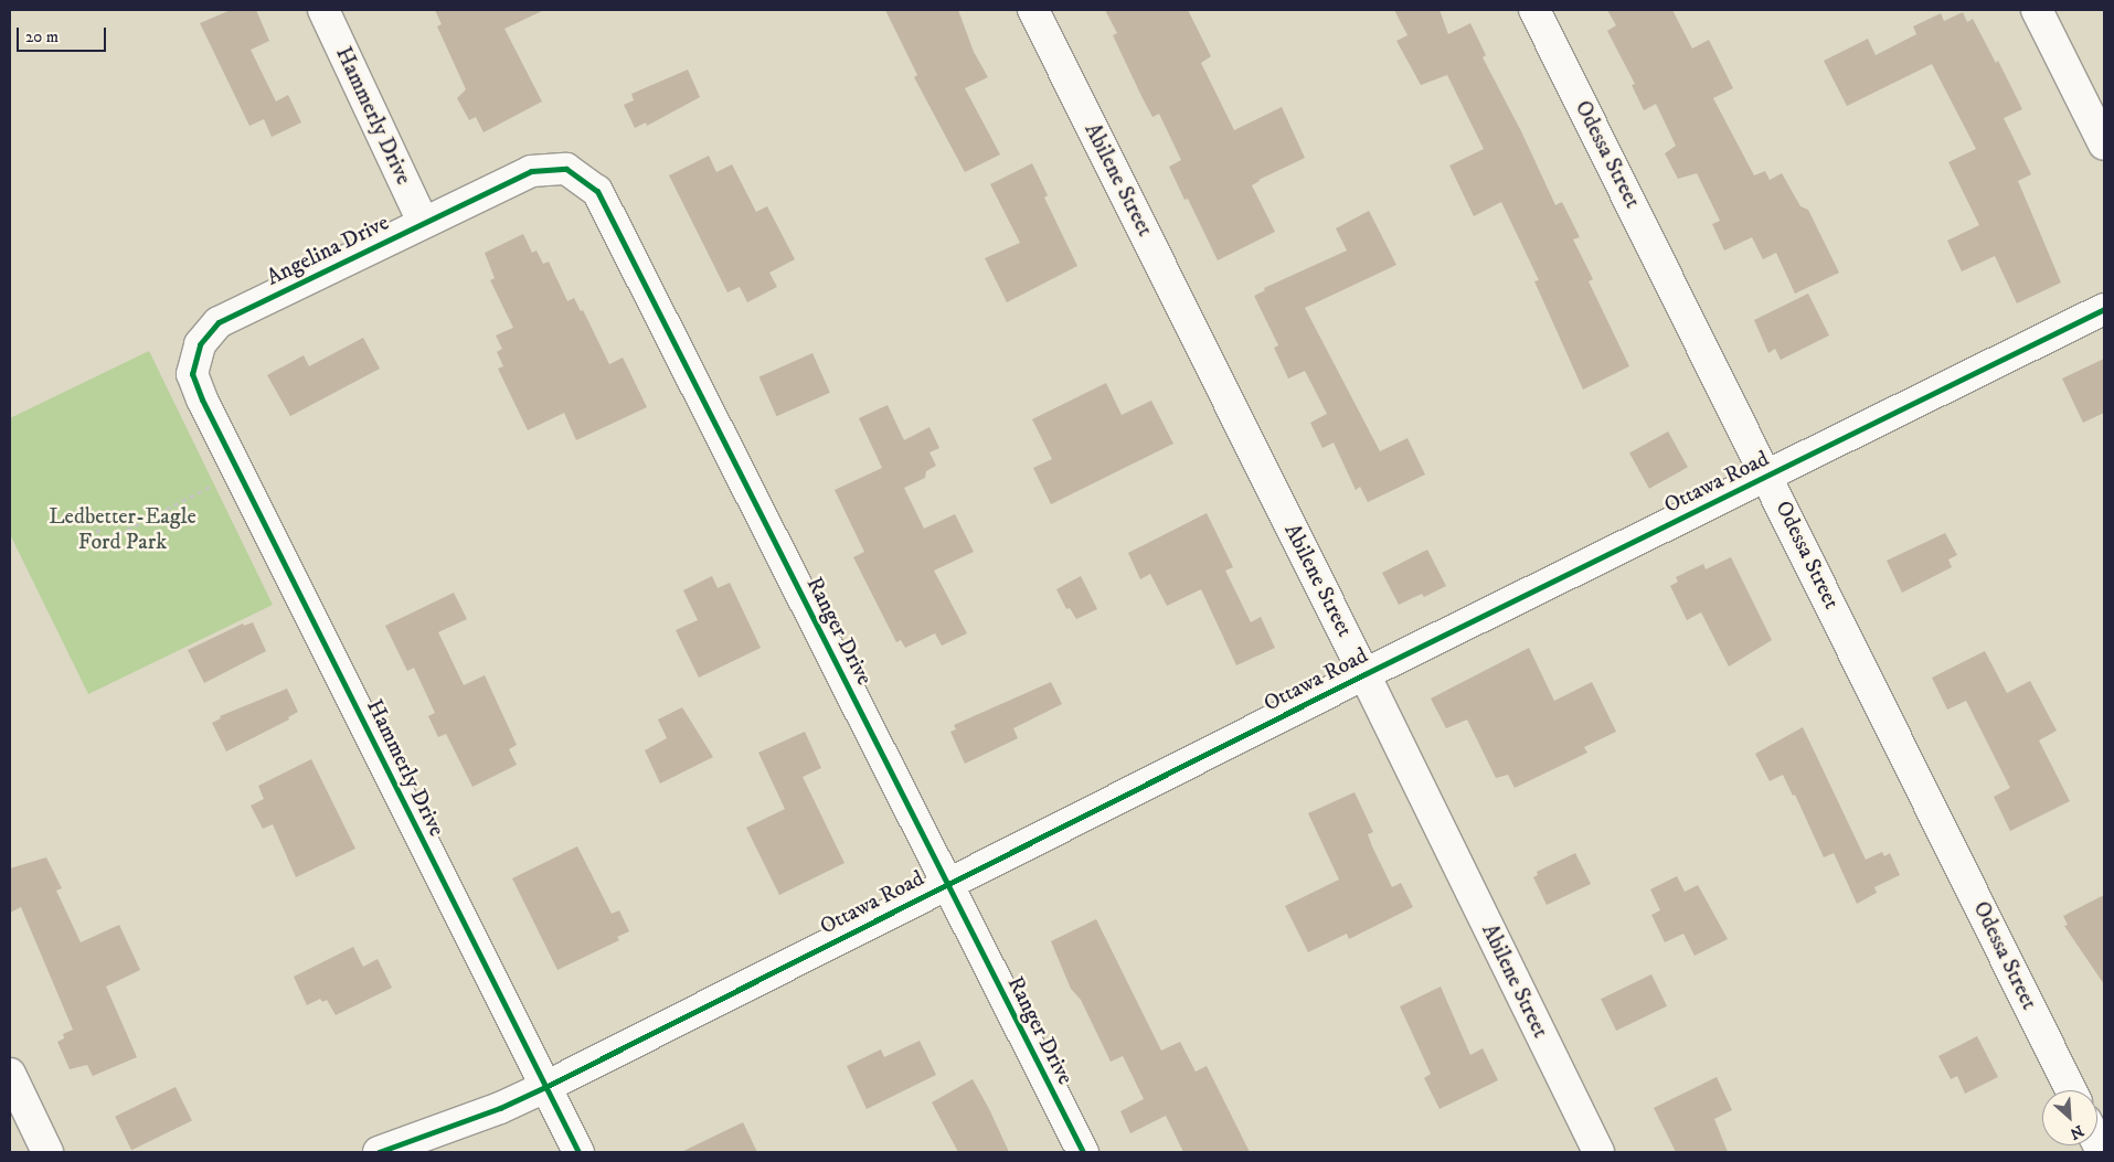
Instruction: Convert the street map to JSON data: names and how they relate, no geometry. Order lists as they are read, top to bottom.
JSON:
{
  "streets": {
    "street": [
      "Hammerly Drive",
      "Odessa Street",
      "Abilene Street",
      "Angelina Drive",
      "Ottawa Road",
      "Ranger Drive"
    ]
  },
  "crossings": [
    ["Hammerly Drive", "Angelina Drive"],
    ["Hammerly Drive", "Ottawa Road"],
    ["Odessa Street", "Ottawa Road"],
    ["Abilene Street", "Ottawa Road"],
    ["Angelina Drive", "Ranger Drive"],
    ["Ottawa Road", "Ranger Drive"]
  ],
  "parks": ["Ledbetter-Eagle Ford Park"],
  "scale_bar": "20 m",
  "north": "bottom right"
}
